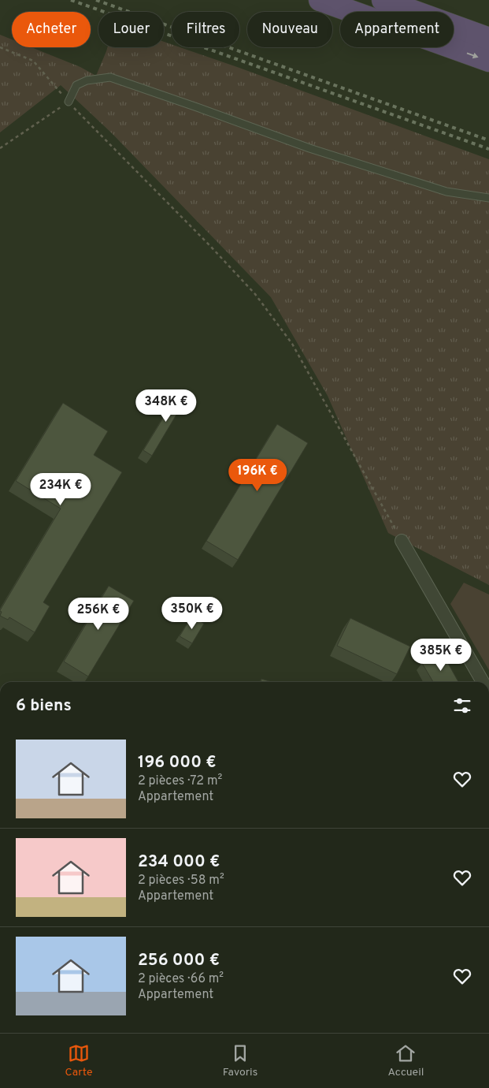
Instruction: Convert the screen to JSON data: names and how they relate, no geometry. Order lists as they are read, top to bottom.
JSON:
{
  "page": {
    "chip": [
      "Acheter",
      "Louer",
      "Filtres",
      "Nouveau",
      "Appartement"
    ],
    "price": [
      "348K €",
      "196K €",
      "234K €",
      "350K €",
      "256K €",
      "385K €"
    ],
    "heading": "6 biens",
    "list": [
      {
        "name": "196 000 €",
        "note": "2 pièces · 72 m² · Appartement"
      },
      {
        "name": "234 000 €",
        "note": "2 pièces · 58 m² · Appartement"
      },
      {
        "name": "256 000 €",
        "note": "2 pièces · 66 m² · Appartement"
      }
    ],
    "tabs": ["Carte", "Favoris", "Accueil"]
  }
}
